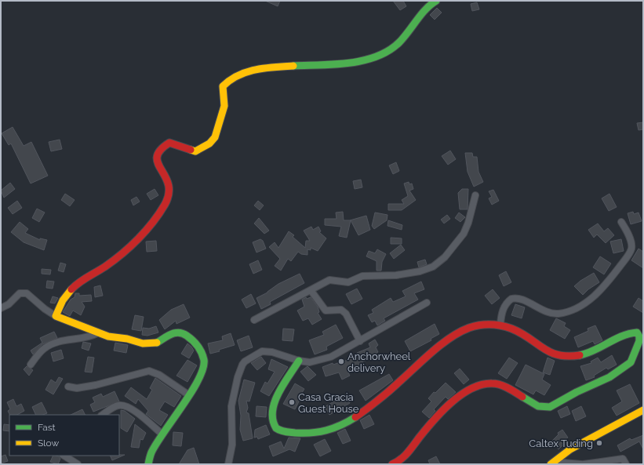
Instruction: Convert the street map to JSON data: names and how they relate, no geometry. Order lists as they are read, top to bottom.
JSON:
{
  "places": ["Anchorwheel delivery", "Casa Gracia Guest House", "Caltex Tuding"],
  "legend": ["Fast", "Slow"]
}
